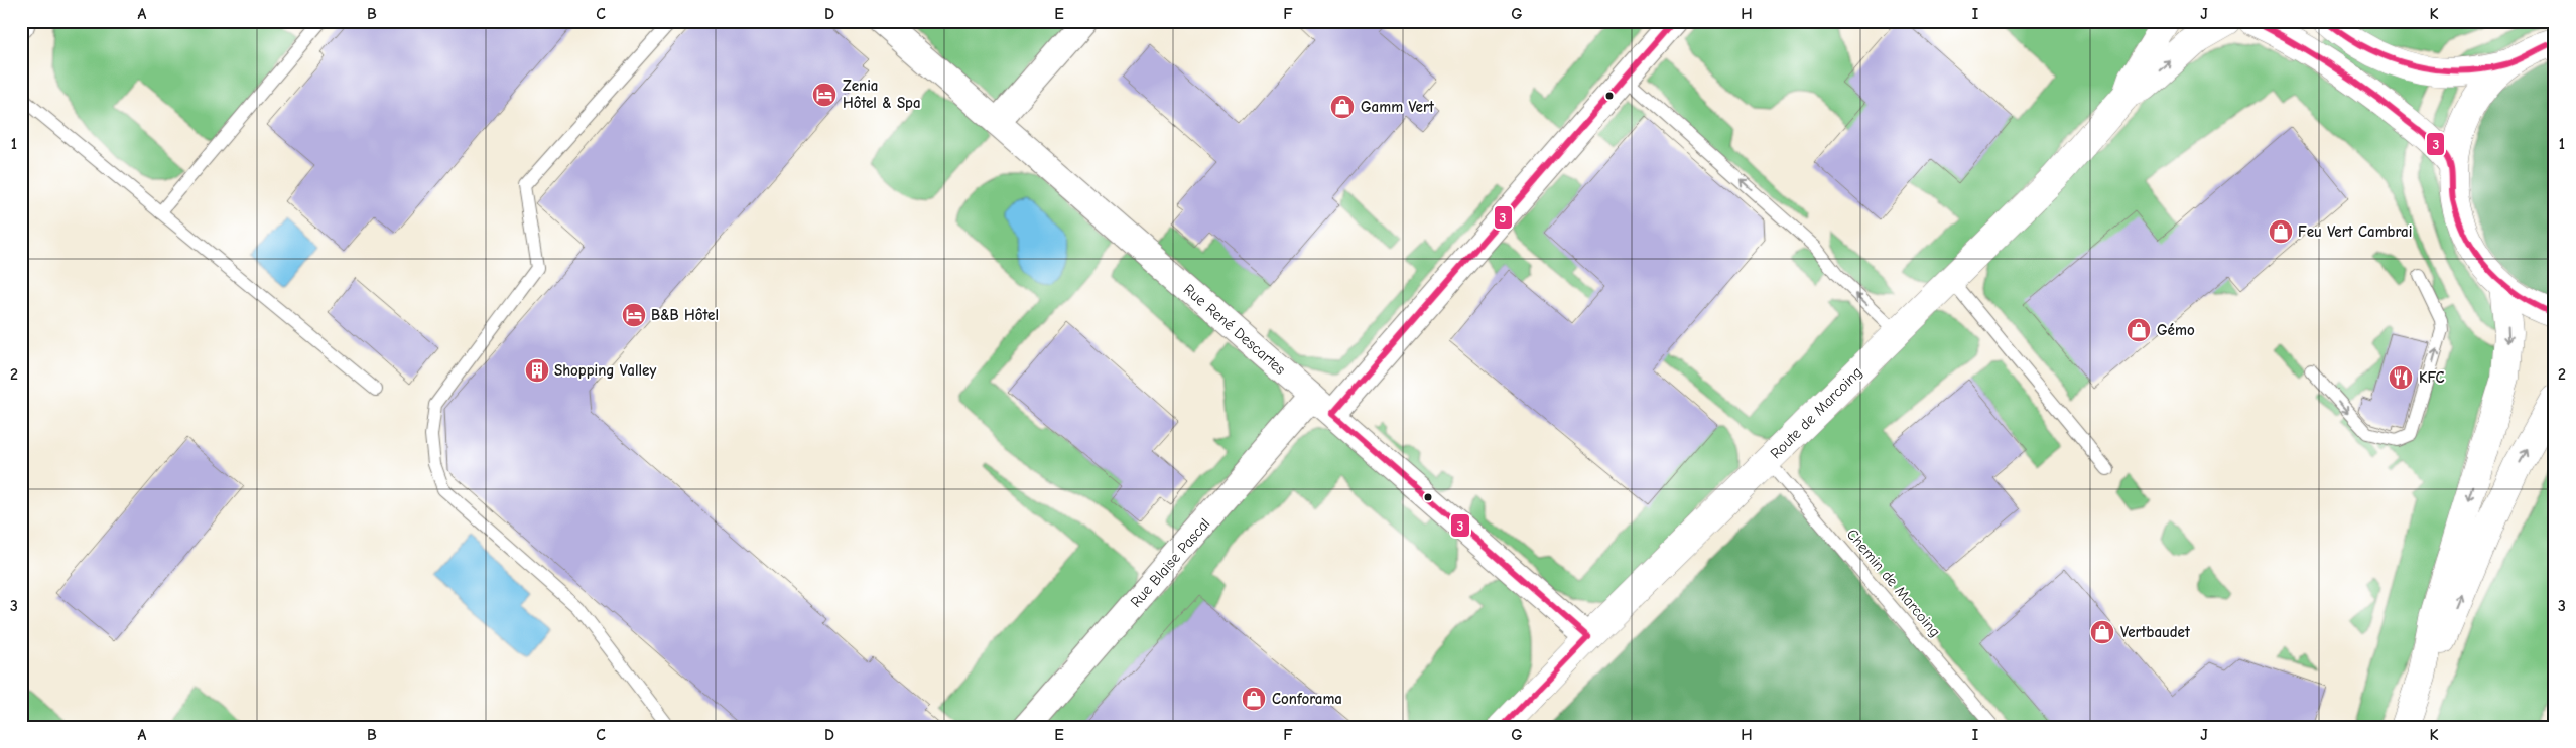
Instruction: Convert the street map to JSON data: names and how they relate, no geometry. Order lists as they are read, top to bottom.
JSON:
{
  "streets": {
    "street": ["Rue René Descartes", "Route de Marcoing", "Rue Blaise Pascal"],
    "lane": ["Chemin de Marcoing"]
  },
  "crossings": [
    ["Rue René Descartes", "Route de Marcoing"],
    ["Rue René Descartes", "Rue Blaise Pascal"],
    ["Route de Marcoing", "Chemin de Marcoing"]
  ],
  "places": {
    "hotel": ["Zenia Hôtel & Spa", "B&B Hôtel"],
    "shop": [
      "Gamm Vert",
      "Feu Vert Cambrai",
      "Gémo",
      "Vertbaudet",
      "Conforama"
    ],
    "building": ["Shopping Valley"],
    "restaurant": ["KFC"]
  },
  "lines": ["transit line 3"],
  "grid": {
    "columns": [
      "A",
      "B",
      "C",
      "D",
      "E",
      "F",
      "G",
      "H",
      "I",
      "J",
      "K"
    ],
    "rows": ["1", "2", "3"]
  }
}
